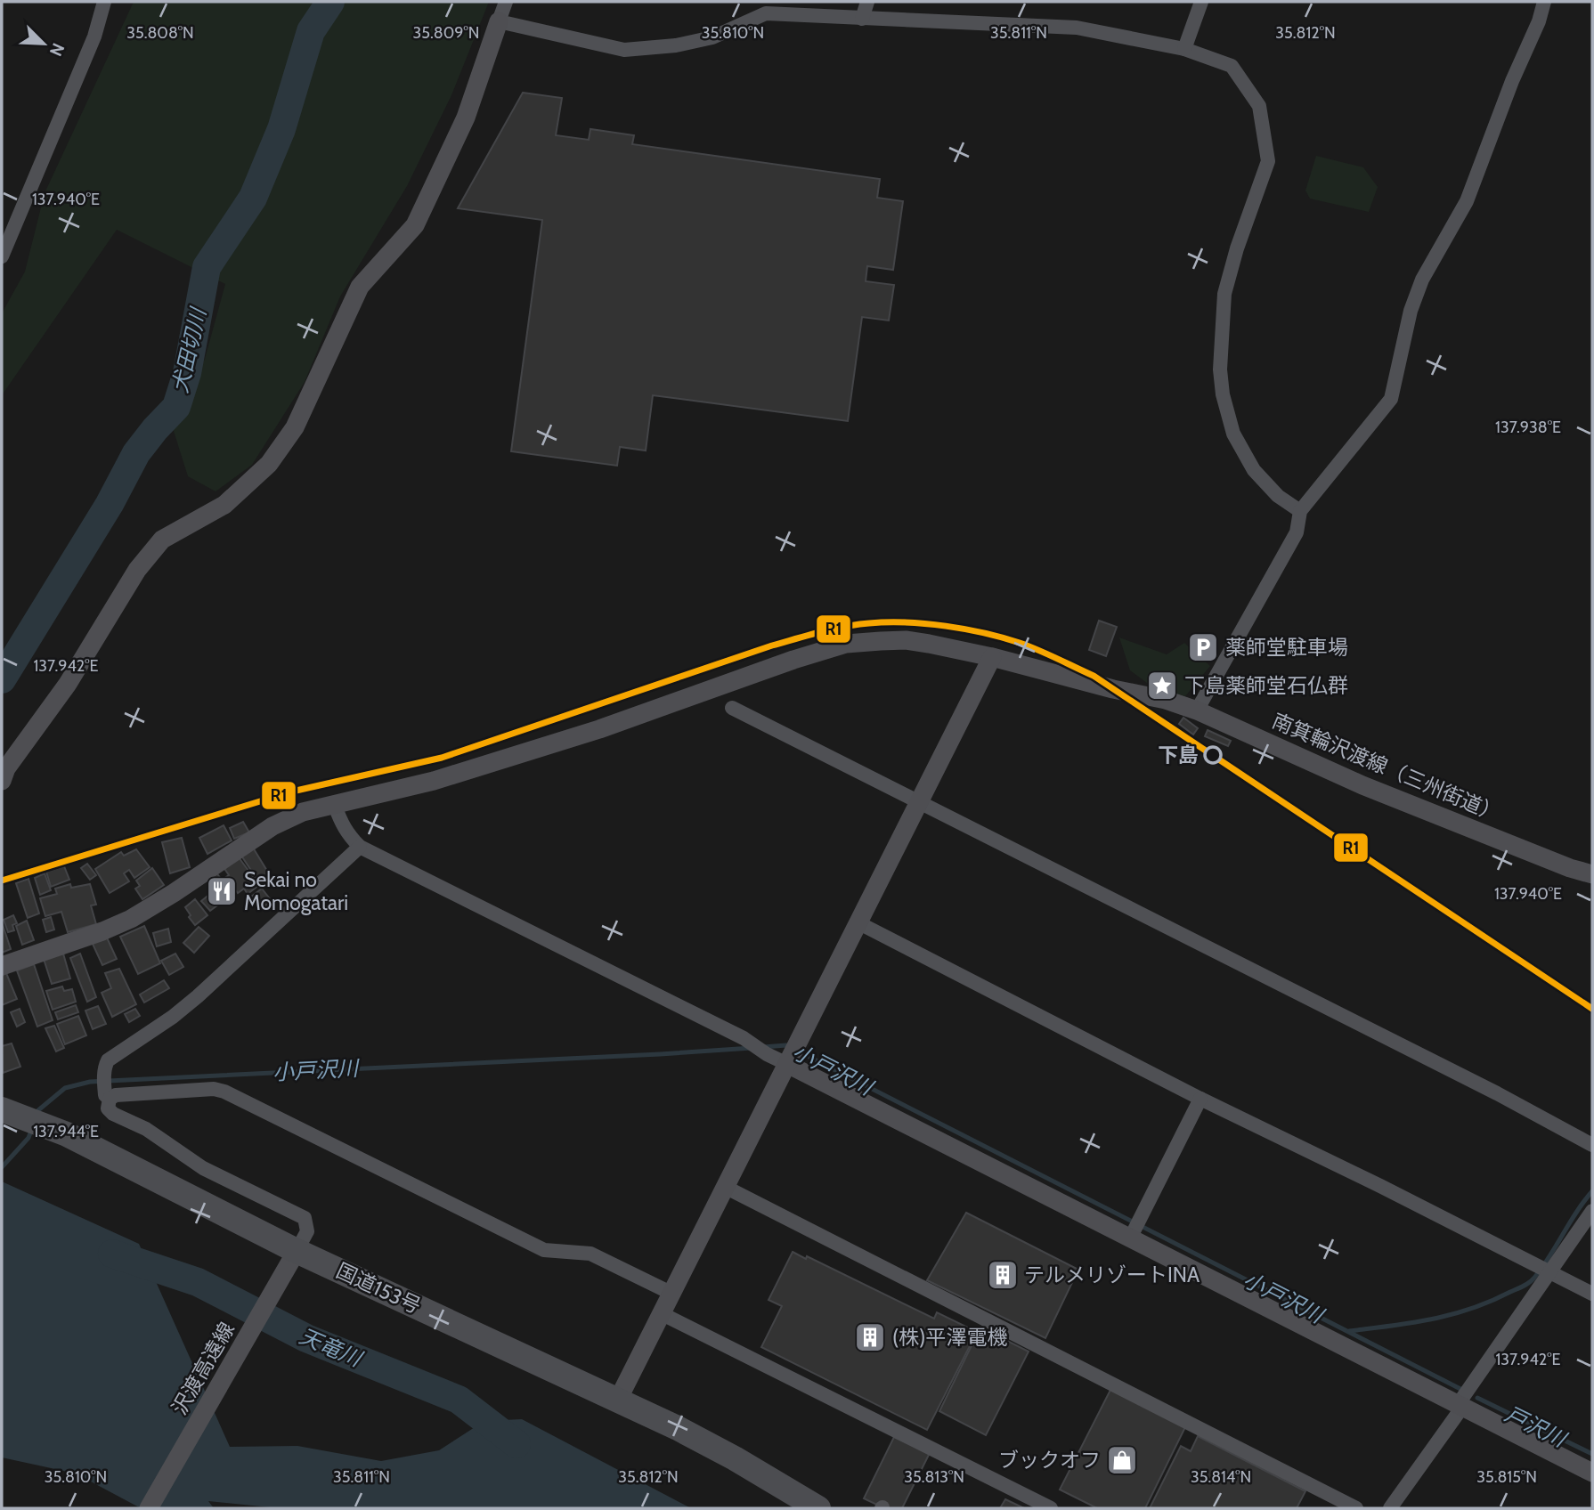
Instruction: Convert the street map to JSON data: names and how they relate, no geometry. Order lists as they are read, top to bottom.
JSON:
{
  "streets": {
    "highway": ["国道153号"],
    "street": ["南箕輪沢渡線（三州街道）", "沢渡高遠線"]
  },
  "crossings": [
    ["国道153号", "沢渡高遠線"]
  ],
  "water": [
    "犬田切川",
    "小戸沢川",
    "天竜川",
    "戸沢川"
  ],
  "places": {
    "parking": ["薬師堂駐車場"],
    "place": ["下島薬師堂石仏群"],
    "other": ["下島"],
    "restaurant": ["Sekai no Momogatari"],
    "building": ["テルメリゾートINA", "(株)平澤電機"],
    "shop": ["ブックオフ"]
  },
  "lines": ["transit line R1"],
  "north": "bottom right",
  "coordinates": [
    "35.809°N",
    "35.810°N",
    "35.811°N",
    "35.812°N",
    "35.808°N",
    "137.940°E",
    "137.938°E",
    "137.942°E",
    "137.944°E",
    "35.813°N",
    "35.814°N",
    "35.815°N"
  ]
}
